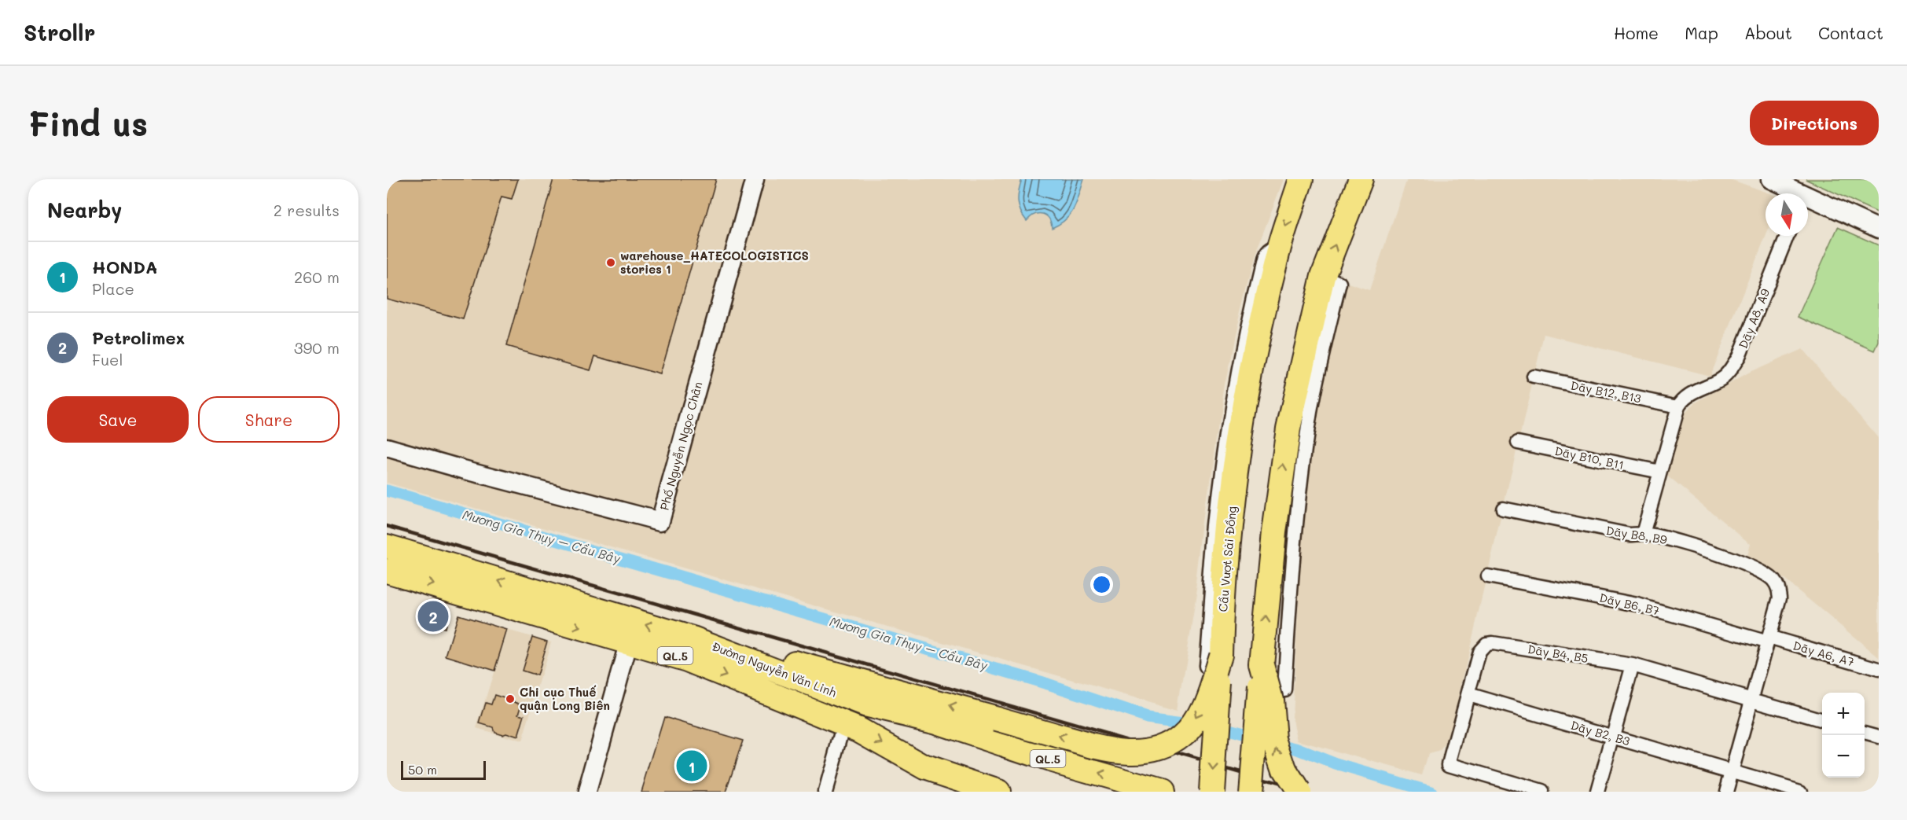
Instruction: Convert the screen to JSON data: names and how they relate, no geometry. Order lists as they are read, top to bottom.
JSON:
{
  "streets": {
    "highway": ["Cầu Vượt Sài Đồng", "QL.5", "Đường Nguyễn Văn Linh"],
    "street": [
      "Dãy A8, A9",
      "Dãy B12, B13",
      "Phố Nguyễn Ngọc Chân",
      "Dãy B10, B11",
      "Dãy B8, B9",
      "Dãy B6, B7",
      "Dãy B4, B5",
      "Dãy A6, A7",
      "Dãy B2, B3"
    ]
  },
  "crossings": [
    ["Dãy A8, A9", "Dãy B12, B13"],
    ["Dãy B8, B9", "Dãy B6, B7"],
    ["Dãy B8, B9", "Dãy A6, A7"],
    ["Dãy B6, B7", "Dãy A6, A7"],
    ["Dãy B4, B5", "Dãy B2, B3"]
  ],
  "water": ["Mương Gia Thụy – Cầu Bây"],
  "places": ["warehouse_HATECOLOGISTICS stories 1", "Chi cục Thuế quận Long Biên"],
  "scale_bar": "50 m",
  "north": "bottom",
  "page": {
    "header": "Strollr",
    "nav": [
      "Home",
      "Map",
      "About",
      "Contact"
    ],
    "buttons": [
      "Directions",
      ["Save", "Share"]
    ],
    "title": "Find us",
    "heading": ["Nearby", "2 results"],
    "list": [
      {
        "mark": "1",
        "name": "HONDA",
        "note": "Place",
        "value": "260 m"
      },
      {
        "mark": "2",
        "name": "Petrolimex",
        "note": "Fuel",
        "value": "390 m"
      }
    ],
    "pins": ["2", "1"],
    "map_buttons": ["+", "−"],
    "scale": "50 m"
  }
}
